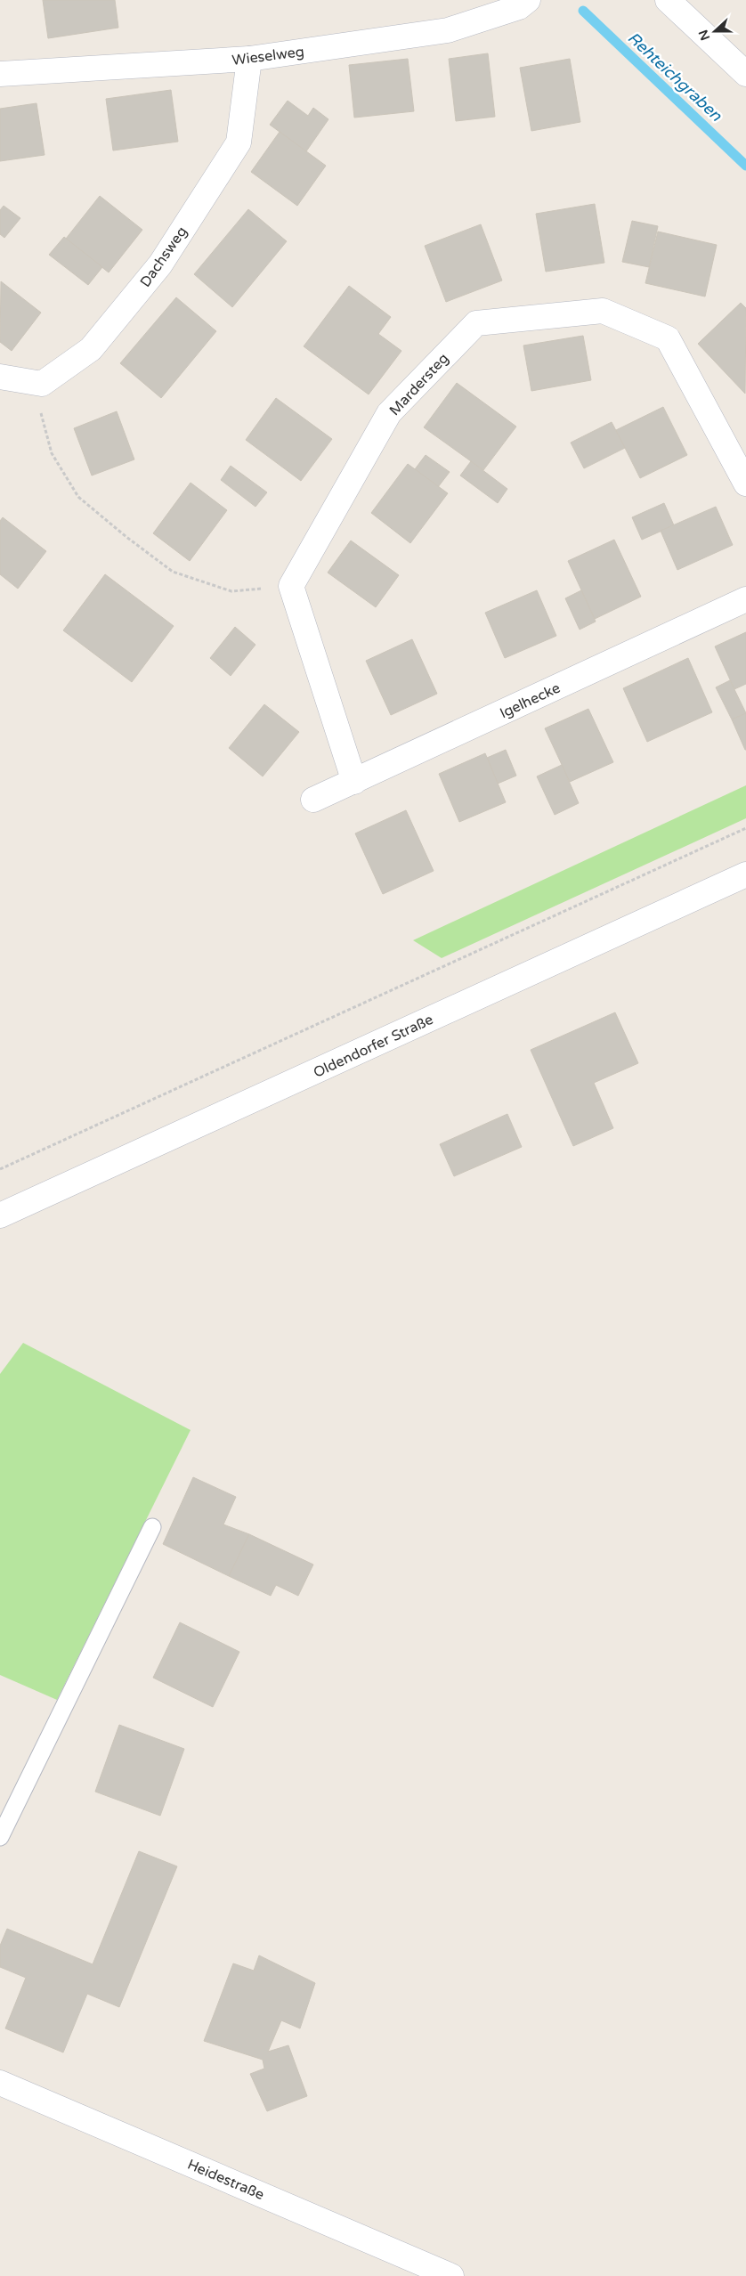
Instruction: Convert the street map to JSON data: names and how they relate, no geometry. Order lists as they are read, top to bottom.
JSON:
{
  "streets": {
    "street": [
      "Wieselweg",
      "Dachsweg",
      "Mardersteg",
      "Igelhecke",
      "Oldendorfer Straße",
      "Heidestraße"
    ]
  },
  "crossings": [
    ["Wieselweg", "Dachsweg"]
  ],
  "water": ["Rehteichgraben"],
  "north": "left"
}
